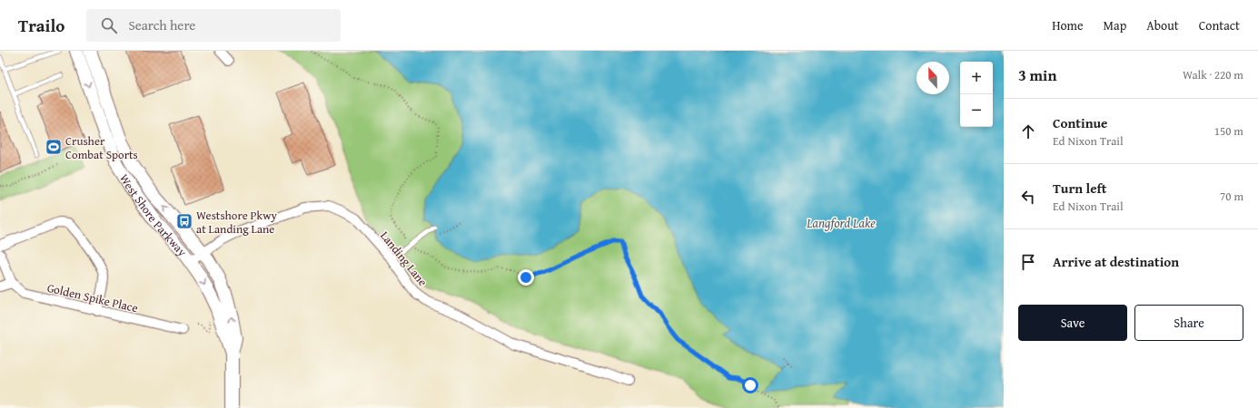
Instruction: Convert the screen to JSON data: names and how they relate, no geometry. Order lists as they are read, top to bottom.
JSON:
{
  "streets": {
    "main road": ["West Shore Parkway"],
    "street": ["Landing Lane", "Golden Spike Place"]
  },
  "crossings": [
    ["West Shore Parkway", "Landing Lane"]
  ],
  "water": ["Langford Lake"],
  "places": {
    "sports": ["Crusher Combat Sports"],
    "bus stop": ["Westshore Pkwy at Landing Lane"]
  },
  "north": "top",
  "page": {
    "header": "Trailo",
    "search": "Search here",
    "nav": [
      "Home",
      "Map",
      "About",
      "Contact"
    ],
    "heading": ["3 min", "Walk · 220 m"],
    "map_buttons": ["+", "−"],
    "list": [
      ["Continue", "Ed Nixon Trail", "150 m"],
      ["Turn left", "Ed Nixon Trail", "70 m"],
      "Arrive at destination"
    ],
    "buttons": ["Save", "Share"]
  }
}
